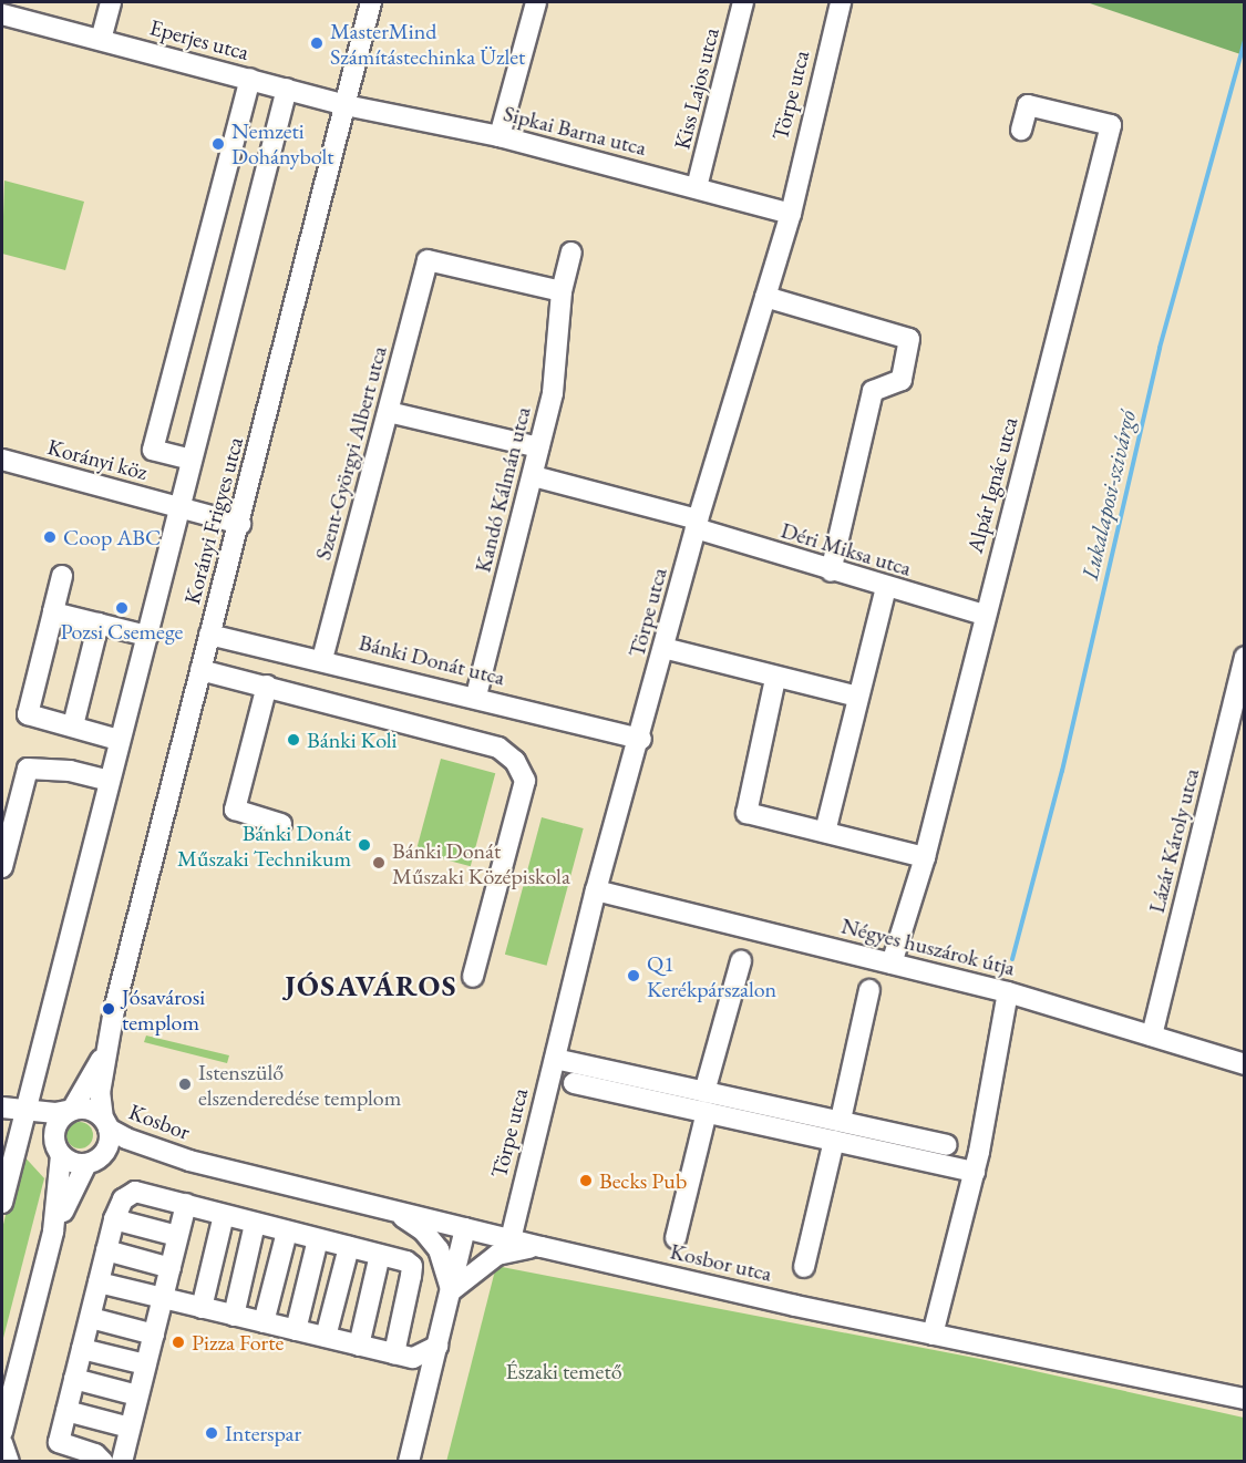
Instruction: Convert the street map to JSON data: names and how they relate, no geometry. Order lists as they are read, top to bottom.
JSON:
{
  "streets": {
    "street": [
      "Eperjes utca",
      "Kiss Lajos utca",
      "Törpe utca",
      "Sipkai Barna utca",
      "Szent-Györgyi Albert utca",
      "Korányi köz",
      "Alpár Ignác utca",
      "Kandó Kálmán utca",
      "Korányi Frigyes utca",
      "Déri Miksa utca",
      "Bánki Donát utca",
      "Lázár Károly utca",
      "Négyes huszárok útja",
      "Kosbor",
      "Kosbor utca"
    ]
  },
  "crossings": [
    ["Eperjes utca", "Sipkai Barna utca"],
    ["Eperjes utca", "Korányi Frigyes utca"],
    ["Kiss Lajos utca", "Sipkai Barna utca"],
    ["Törpe utca", "Sipkai Barna utca"],
    ["Törpe utca", "Déri Miksa utca"],
    ["Törpe utca", "Bánki Donát utca"],
    ["Törpe utca", "Négyes huszárok útja"],
    ["Törpe utca", "Kosbor utca"],
    ["Sipkai Barna utca", "Korányi Frigyes utca"],
    ["Szent-Györgyi Albert utca", "Kandó Kálmán utca"],
    ["Szent-Györgyi Albert utca", "Bánki Donát utca"],
    ["Korányi köz", "Korányi Frigyes utca"],
    ["Alpár Ignác utca", "Déri Miksa utca"],
    ["Alpár Ignác utca", "Négyes huszárok útja"],
    ["Kandó Kálmán utca", "Déri Miksa utca"],
    ["Kandó Kálmán utca", "Bánki Donát utca"],
    ["Korányi Frigyes utca", "Bánki Donát utca"],
    ["Korányi Frigyes utca", "Kosbor"],
    ["Lázár Károly utca", "Négyes huszárok útja"],
    ["Kosbor", "Kosbor utca"]
  ],
  "districts": ["JÓSAVÁROS"],
  "water": ["Lukalaposi-szivárgó"],
  "parks": ["Északi temető"],
  "places": [
    "MasterMind Számítástechinka Üzlet",
    "Nemzeti Dohánybolt",
    "Coop ABC",
    "Pozsi Csemege",
    "Bánki Koli",
    "Bánki Donát Műszaki Technikum",
    "Bánki Donát Műszaki Középiskola",
    "Q1 Kerékpárszalon",
    "Jósavárosi templom",
    "Istenszülő elszenderedése templom",
    "Becks Pub",
    "Pizza Forte",
    "Interspar"
  ]
}
